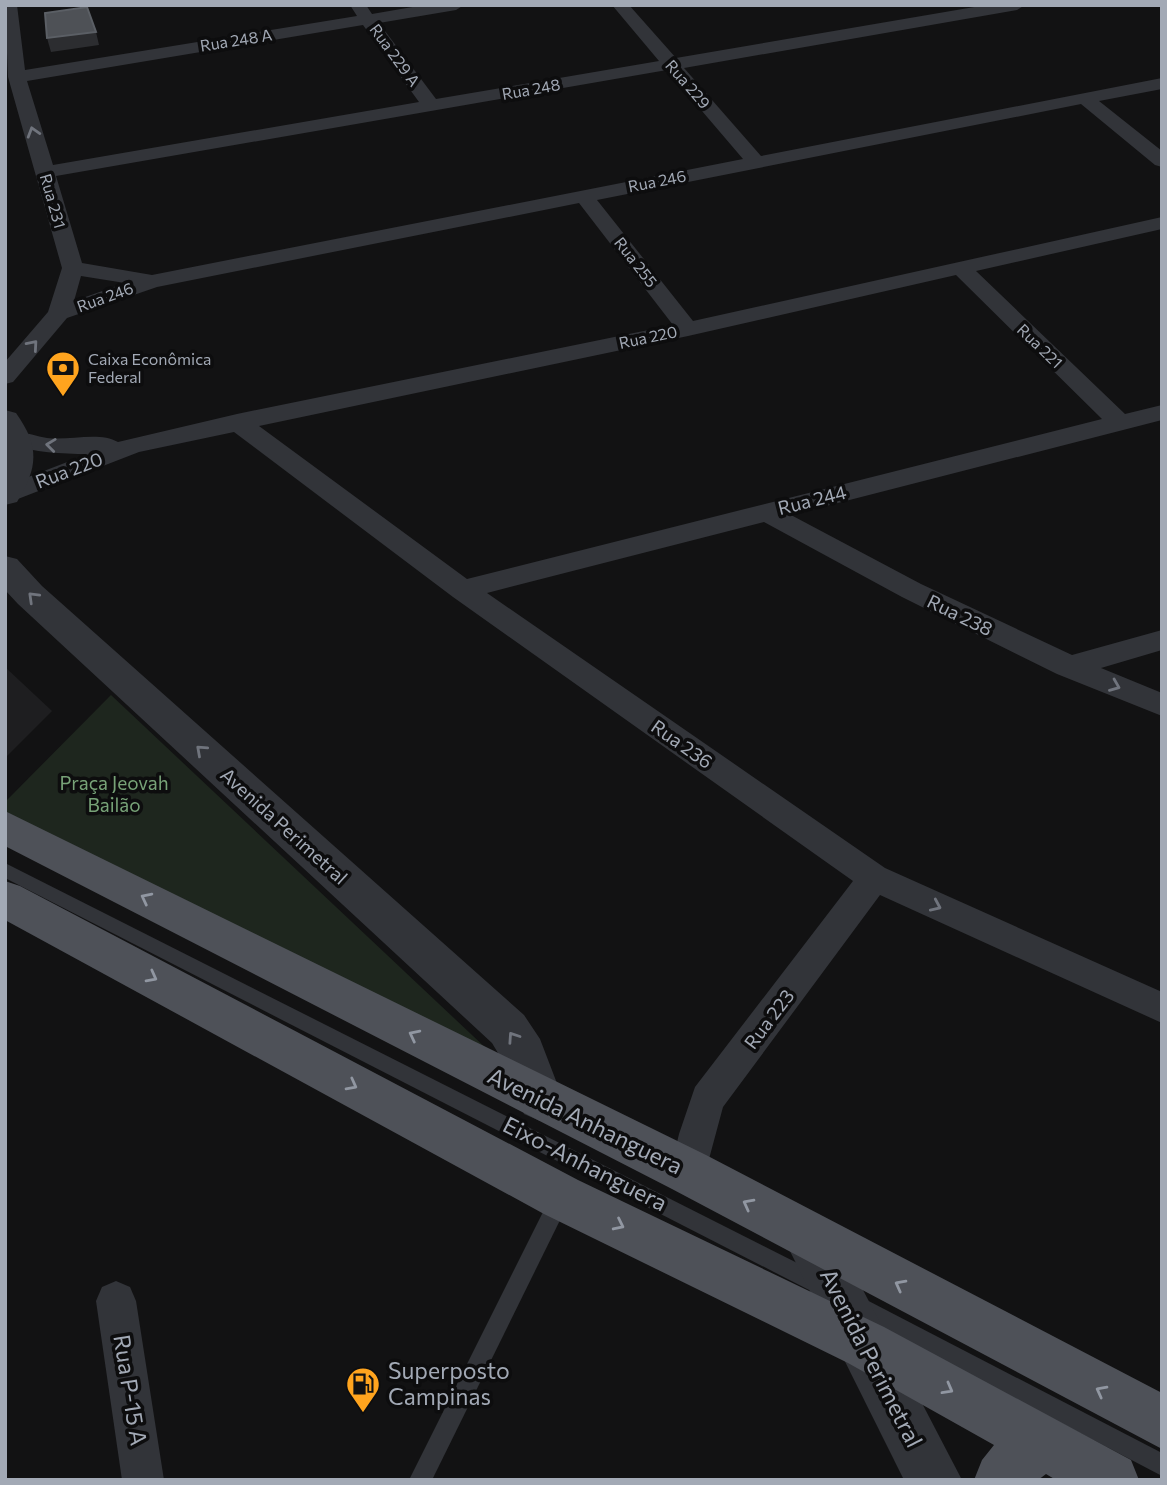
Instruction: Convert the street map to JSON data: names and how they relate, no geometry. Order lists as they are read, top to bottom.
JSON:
{
  "streets": {
    "main road": ["Avenida Anhanguera"],
    "street": [
      "Rua 248 A",
      "Rua 229 A",
      "Rua 229",
      "Rua 248",
      "Rua 246",
      "Rua 231",
      "Rua 255",
      "Rua 220",
      "Rua 221",
      "Rua 244",
      "Rua 238",
      "Rua 236",
      "Avenida Perimetral",
      "Rua 223",
      "Rua P-15 A"
    ],
    "lane": ["Eixo-Anhanguera"]
  },
  "crossings": [
    ["Rua 248 A", "Rua 229 A"],
    ["Rua 248 A", "Rua 231"],
    ["Rua 229 A", "Rua 248"],
    ["Rua 229", "Rua 248"],
    ["Rua 229", "Rua 246"],
    ["Rua 248", "Rua 231"],
    ["Rua 246", "Rua 231"],
    ["Rua 246", "Rua 255"],
    ["Rua 255", "Rua 220"],
    ["Rua 220", "Rua 221"],
    ["Rua 220", "Rua 236"],
    ["Rua 221", "Rua 244"],
    ["Rua 244", "Rua 238"],
    ["Rua 244", "Rua 236"],
    ["Rua 236", "Rua 223"],
    ["Avenida Perimetral", "Avenida Anhanguera"],
    ["Avenida Perimetral", "Eixo-Anhanguera"],
    ["Rua 223", "Avenida Anhanguera"]
  ],
  "one_way": ["Rua 231", "Avenida Perimetral"],
  "parks": ["Praça Jeovah Bailão"],
  "places": {
    "bank": ["Caixa Econômica Federal"],
    "fuel station": ["Superposto Campinas"]
  }
}
